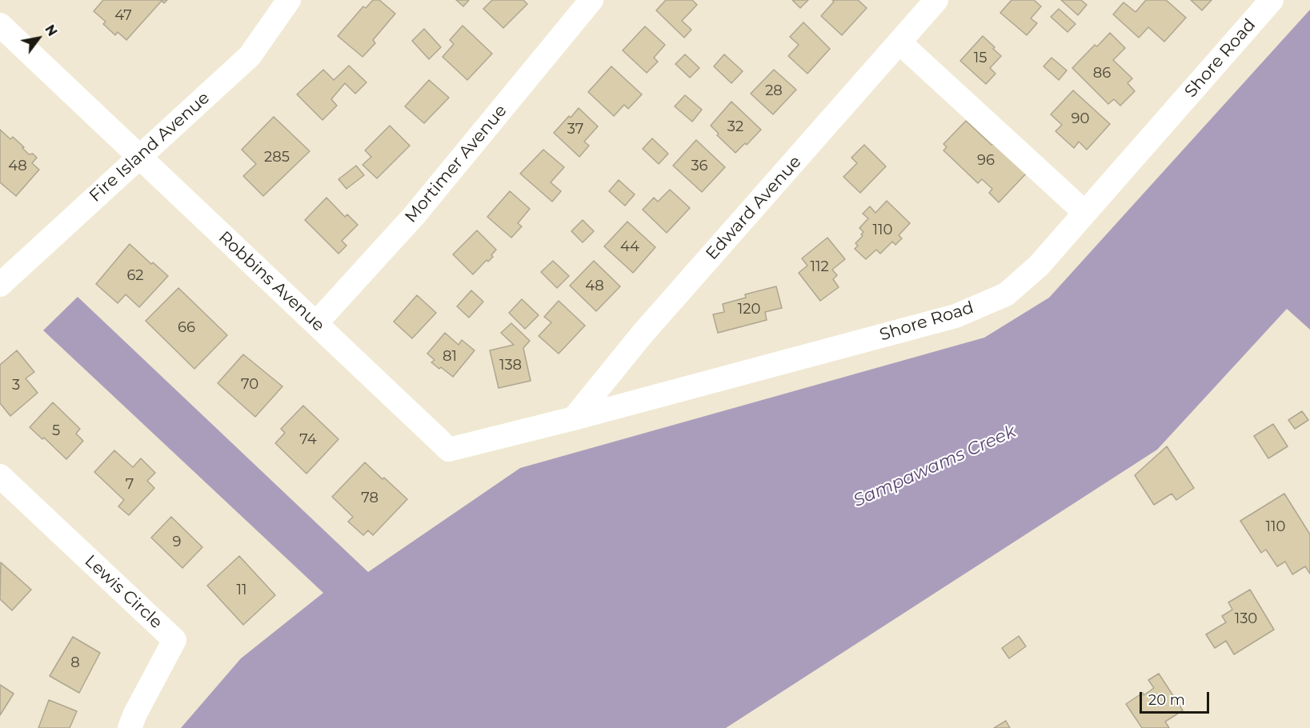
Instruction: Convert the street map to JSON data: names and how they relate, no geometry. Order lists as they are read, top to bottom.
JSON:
{
  "streets": {
    "street": [
      "Shore Road",
      "Fire Island Avenue",
      "Mortimer Avenue",
      "Edward Avenue",
      "Robbins Avenue",
      "Lewis Circle"
    ]
  },
  "crossings": [
    ["Shore Road", "Edward Avenue"],
    ["Shore Road", "Robbins Avenue"],
    ["Fire Island Avenue", "Robbins Avenue"],
    ["Mortimer Avenue", "Robbins Avenue"],
    ["Edward Avenue", "Robbins Avenue"]
  ],
  "water": ["Sampawams Creek"],
  "house_numbers": [
    "47",
    "15",
    "86",
    "28",
    "90",
    "32",
    "37",
    "285",
    "96",
    "48",
    "36",
    "110",
    "44",
    "112",
    "62",
    "48",
    "120",
    "66",
    "81",
    "138",
    "70",
    "3",
    "5",
    "74",
    "7",
    "78",
    "110",
    "9",
    "11",
    "130",
    "8"
  ],
  "scale_bar": "20 m",
  "north": "top right"
}
